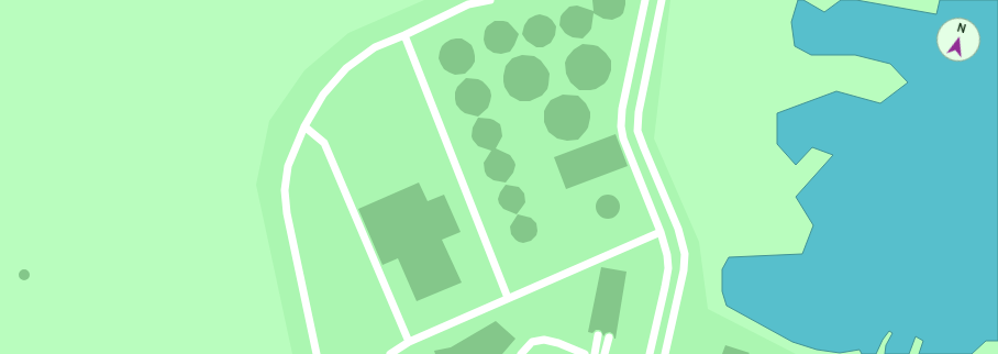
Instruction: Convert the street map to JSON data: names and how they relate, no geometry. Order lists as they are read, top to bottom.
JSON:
{
  "north": "top"
}
